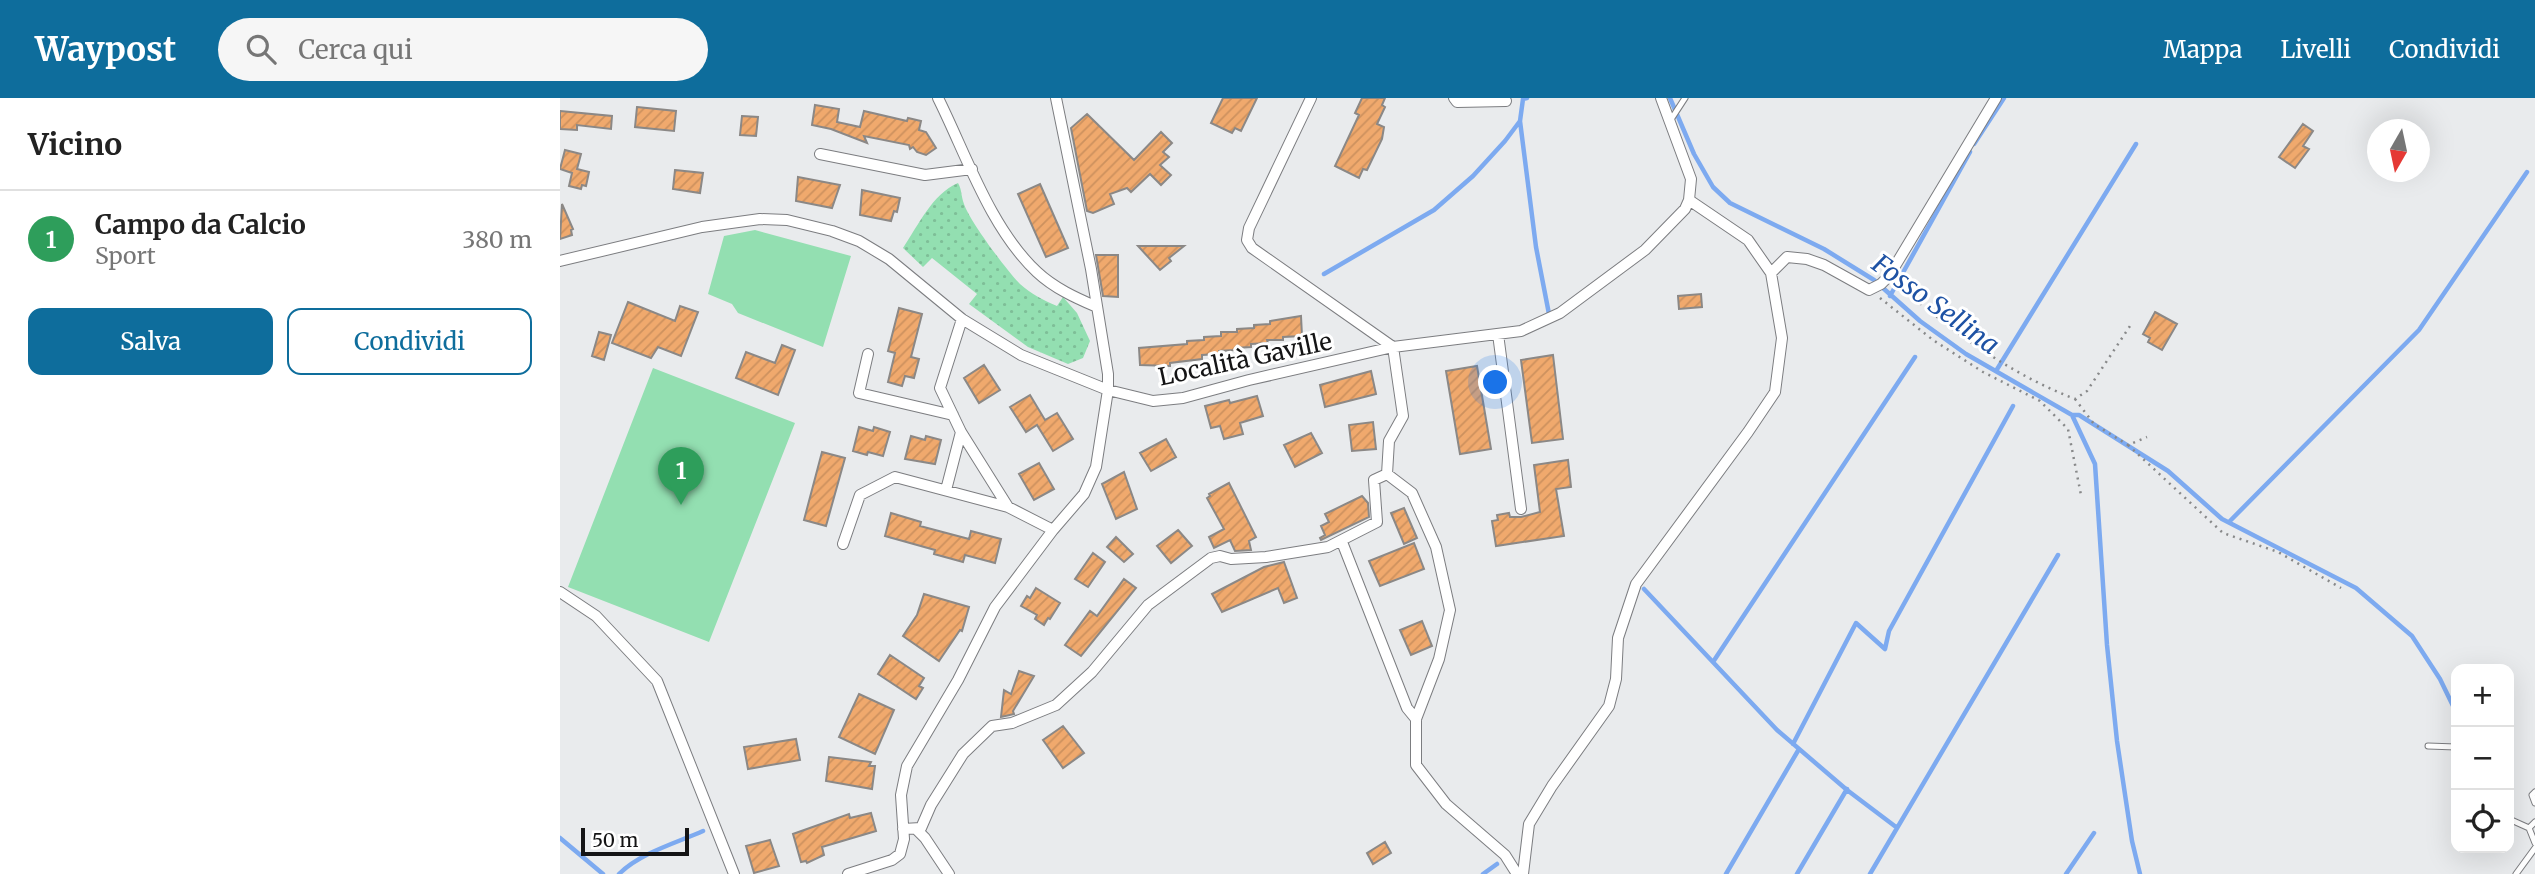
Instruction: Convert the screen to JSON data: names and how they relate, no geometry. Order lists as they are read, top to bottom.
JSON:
{
  "streets": {
    "street": ["Località Gaville"]
  },
  "water": ["Fosso Sellina"],
  "scale_bar": "50 m",
  "north": "bottom",
  "page": {
    "header": "Waypost",
    "search": "Cerca qui",
    "nav": ["Mappa", "Livelli", "Condividi"],
    "heading": "Vicino",
    "list": [
      {
        "mark": "1",
        "name": "Campo da Calcio",
        "note": "Sport",
        "value": "380 m"
      }
    ],
    "buttons": ["Salva", "Condividi"],
    "pins": "1",
    "map_buttons": ["+", "−"],
    "scale": "50 m"
  }
}
